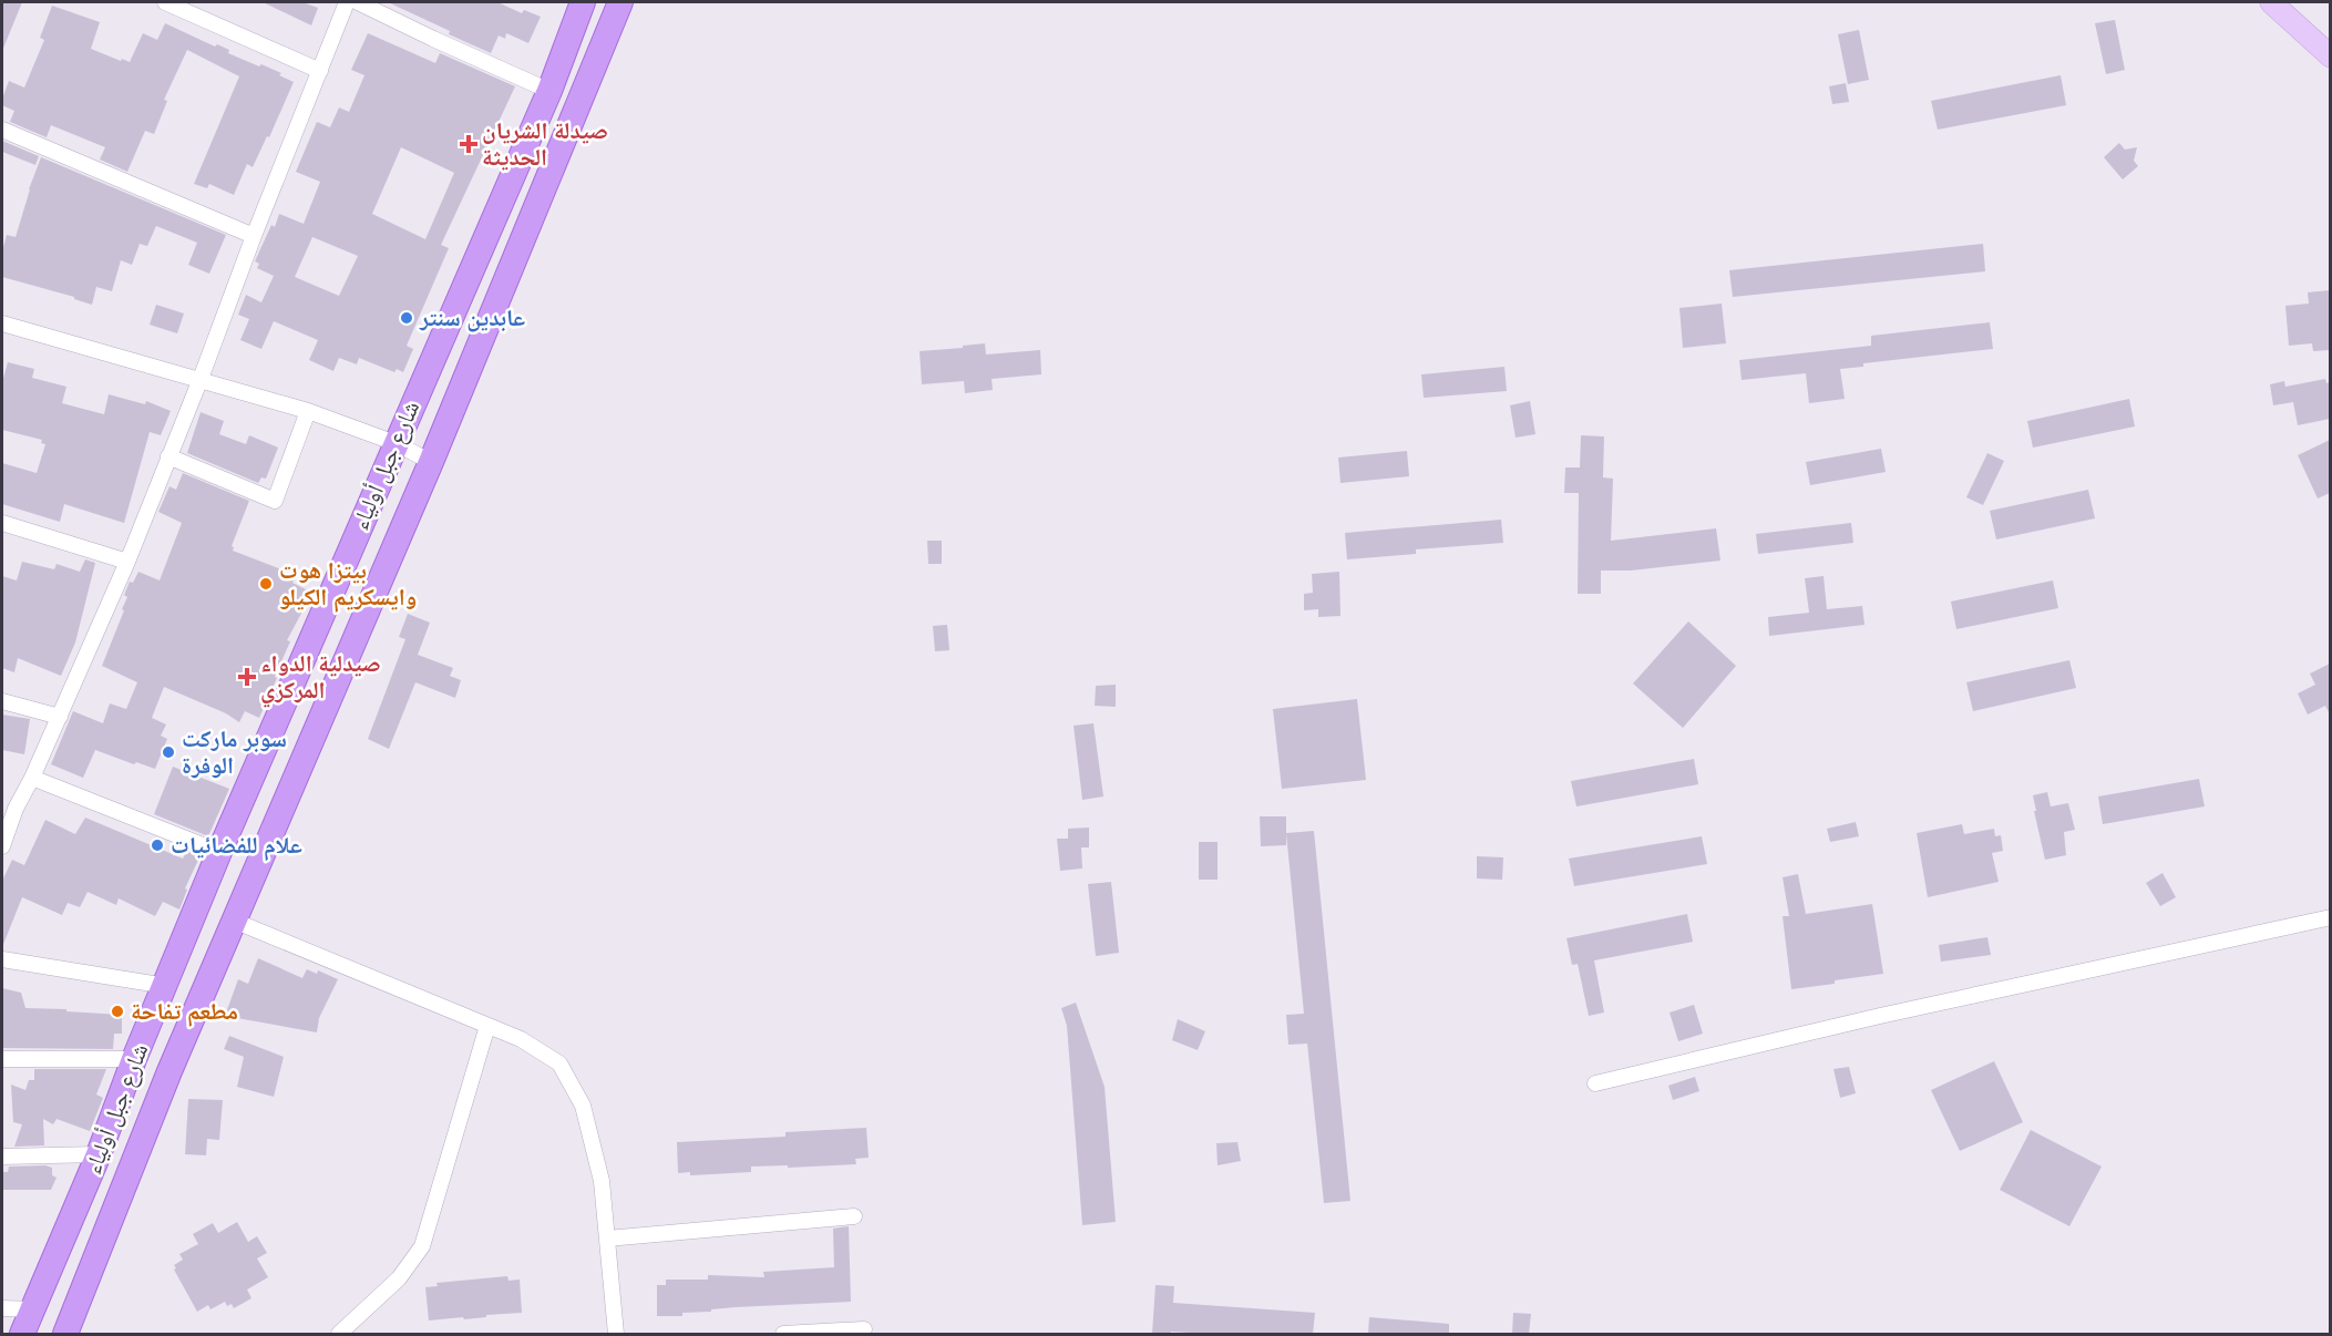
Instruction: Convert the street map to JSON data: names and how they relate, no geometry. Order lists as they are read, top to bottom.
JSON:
{
  "streets": {
    "main road": ["شارع جبل أولياء"]
  },
  "places": {
    "health": ["صيدلة الشريان الحديثة", "صيدلية الدواء المركزي"],
    "other": [
      "عابدين سنتر",
      "بيتزا هوت وايسكريم الكيلو",
      "سوبر ماركت الوفرة",
      "علام للفضائيات",
      "مطعم تفاحة"
    ]
  }
}
